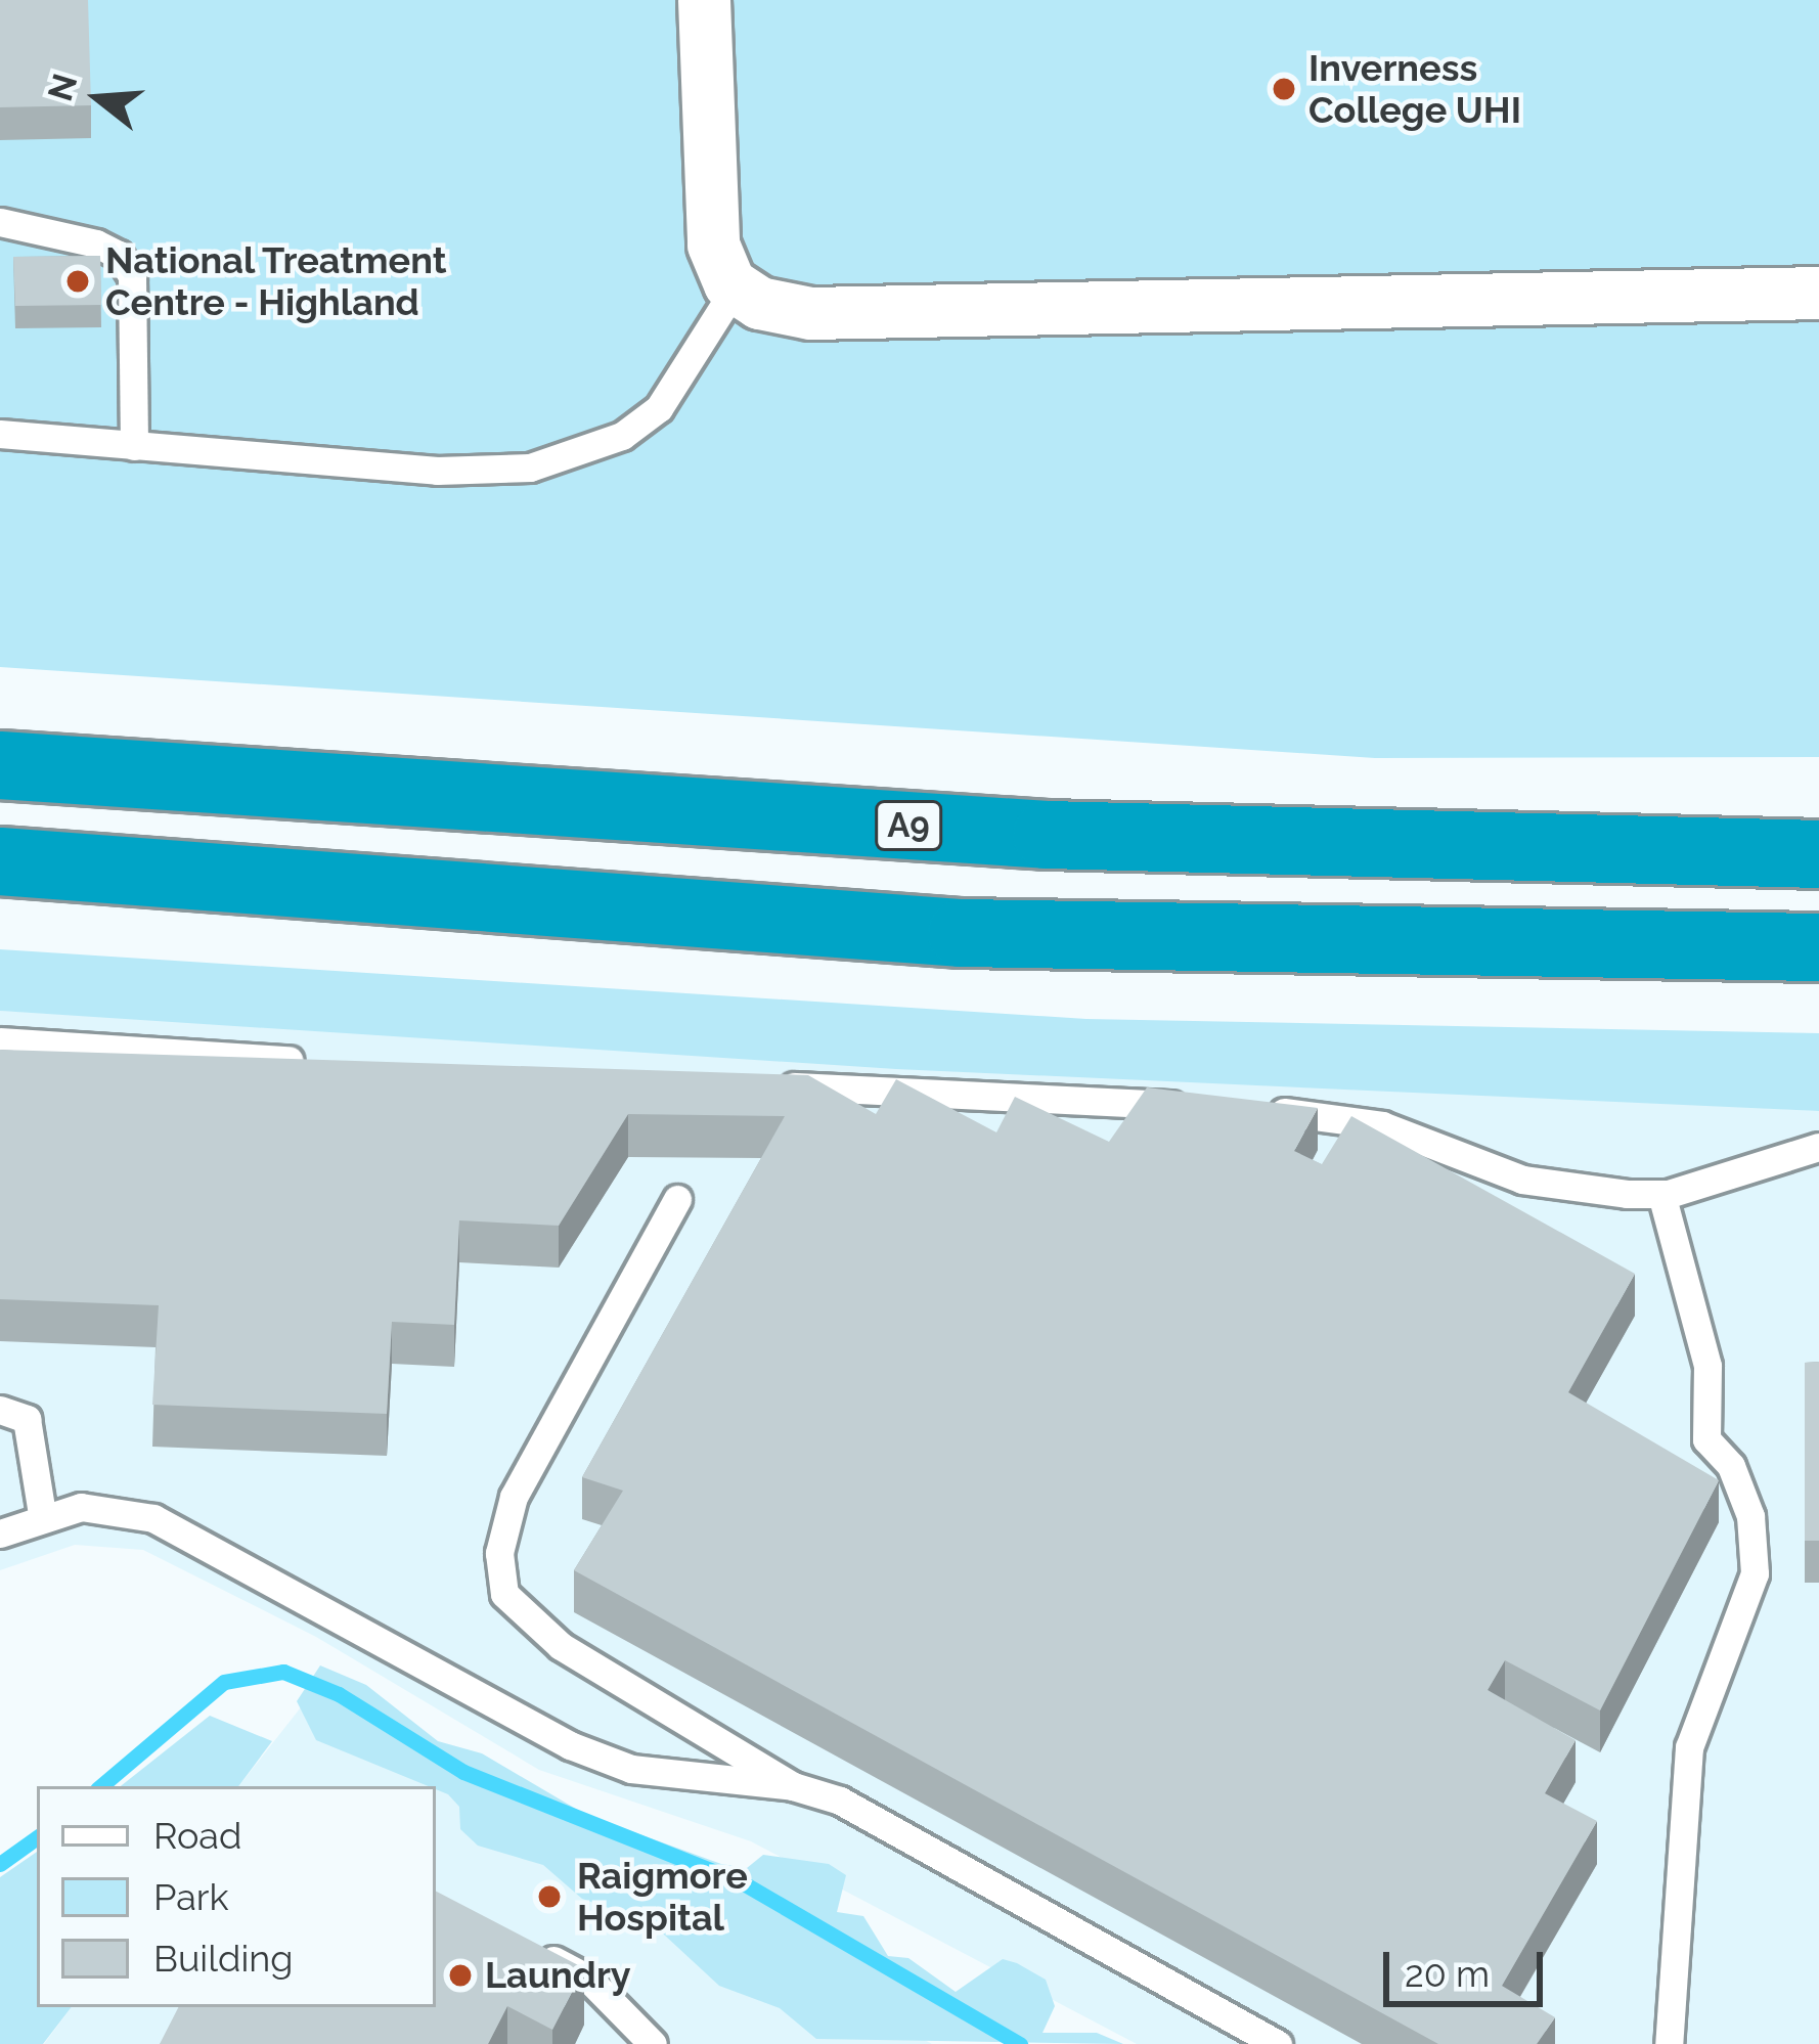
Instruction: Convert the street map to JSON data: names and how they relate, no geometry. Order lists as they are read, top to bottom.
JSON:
{
  "streets": {
    "highway": ["A9"]
  },
  "places": [
    "Inverness College UHI",
    "National Treatment Centre - Highland",
    "Raigmore Hospital",
    "Laundry"
  ],
  "legend": ["Road", "Park", "Building"],
  "scale_bar": "20 m",
  "north": "left"
}
